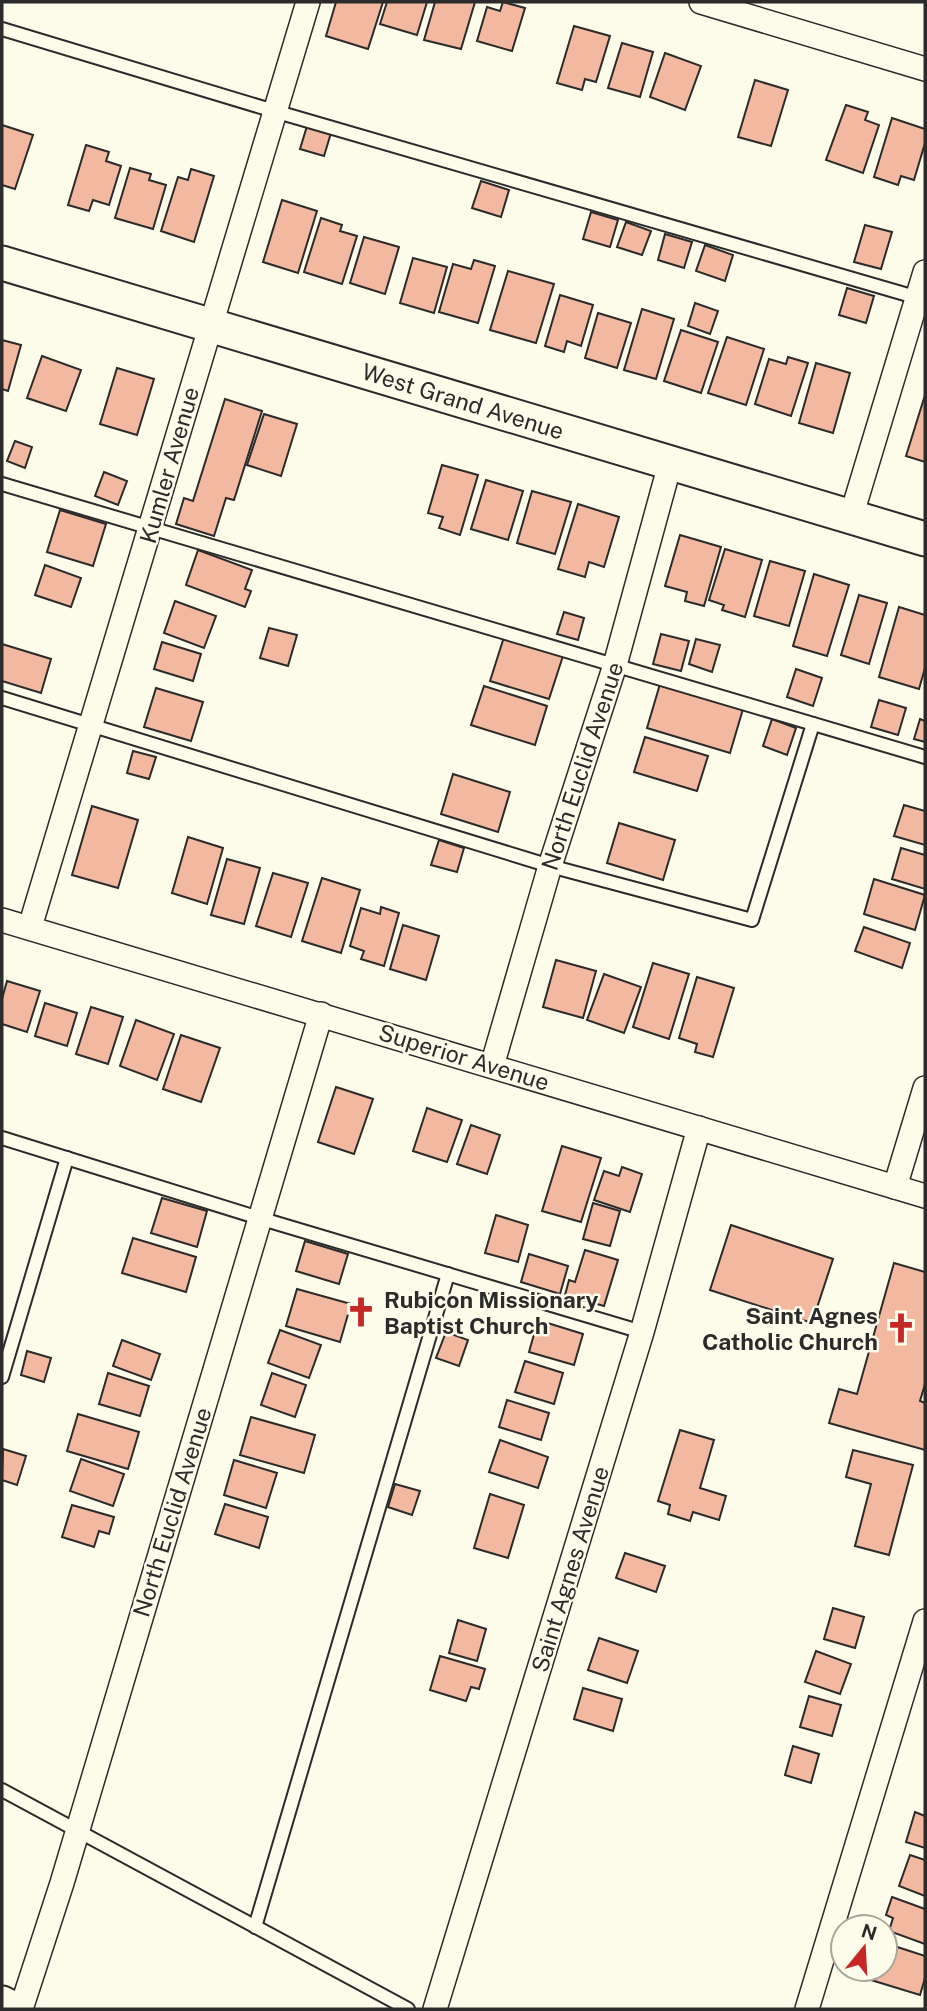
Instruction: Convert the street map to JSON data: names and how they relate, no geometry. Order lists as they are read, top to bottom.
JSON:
{
  "streets": {
    "street": [
      "West Grand Avenue",
      "Kumler Avenue",
      "North Euclid Avenue",
      "Superior Avenue",
      "Saint Agnes Avenue"
    ]
  },
  "crossings": [
    ["West Grand Avenue", "Kumler Avenue"],
    ["West Grand Avenue", "North Euclid Avenue"],
    ["Kumler Avenue", "Superior Avenue"],
    ["North Euclid Avenue", "Superior Avenue"],
    ["Superior Avenue", "Saint Agnes Avenue"]
  ],
  "places": {
    "church": ["Rubicon Missionary Baptist Church", "Saint Agnes Catholic Church"]
  },
  "north": "top"
}
